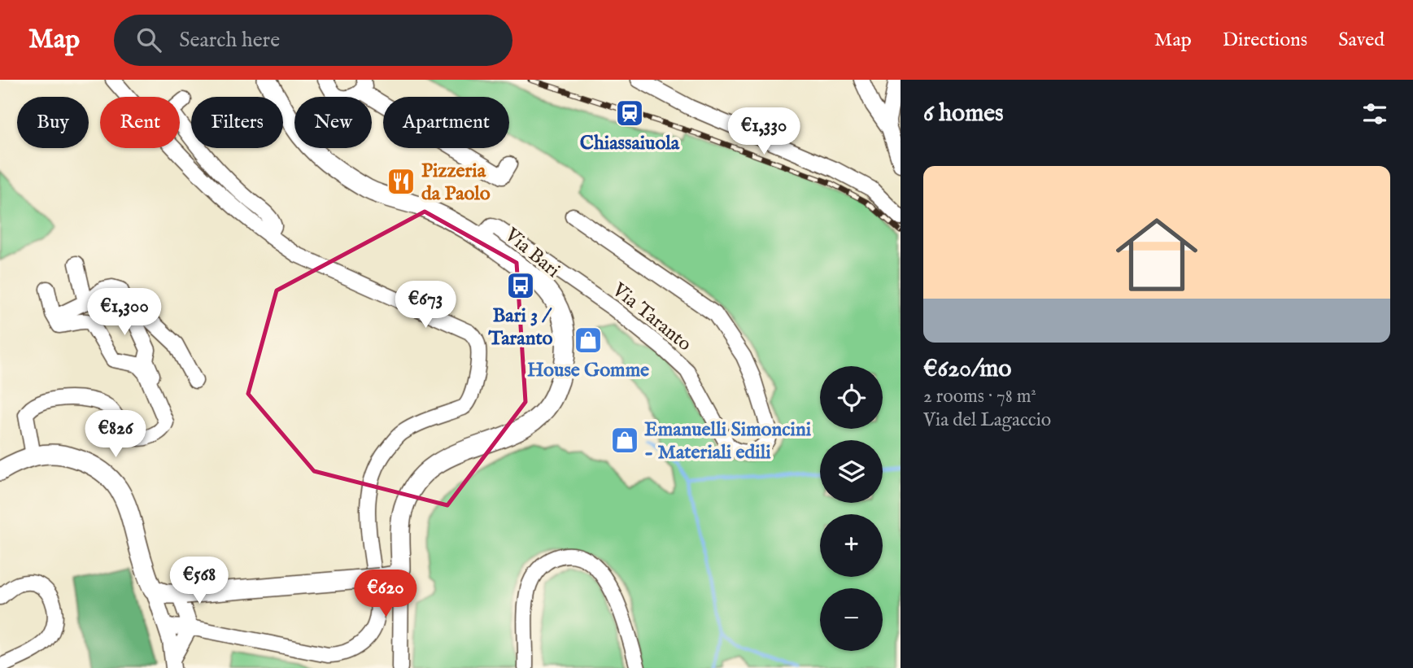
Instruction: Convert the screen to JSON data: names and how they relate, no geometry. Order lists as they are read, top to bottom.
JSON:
{
  "streets": {
    "street": ["Via Bari", "Via Taranto"]
  },
  "crossings": [
    ["Via Bari", "Via Taranto"]
  ],
  "places": {
    "station": ["Chiassaiuola"],
    "restaurant": ["Pizzeria da Paolo"],
    "bus stop": ["Bari 3 / Taranto"],
    "shop": ["House Gomme", "Emanuelli Simoncini - Materiali edili"]
  },
  "page": {
    "header": "Map",
    "search": "Search here",
    "nav": ["Map", "Directions", "Saved"],
    "heading": "6 homes",
    "chip": [
      "Buy",
      "Rent",
      "Filters",
      "New",
      "Apartment"
    ],
    "price": [
      "€1,330",
      "€673",
      "€1,300",
      "€826",
      "€568",
      "€620"
    ],
    "list": [
      {
        "name": "€620/mo",
        "note": "2 rooms · 78 m² · Via del Lagaccio"
      }
    ],
    "map_buttons": ["+", "−"]
  }
}
